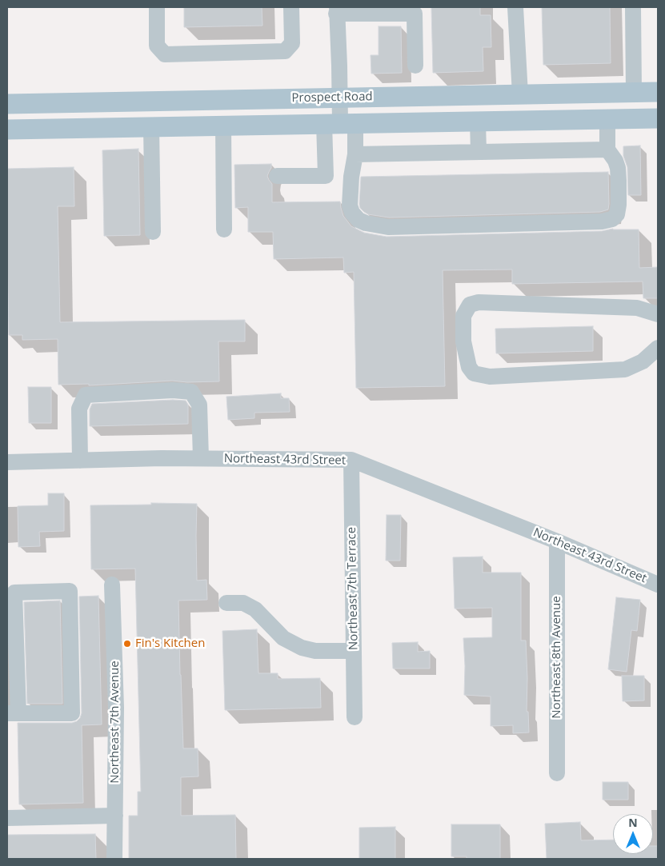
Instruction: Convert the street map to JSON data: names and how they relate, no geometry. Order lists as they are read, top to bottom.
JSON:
{
  "streets": {
    "main road": ["Prospect Road"],
    "street": [
      "Northeast 43rd Street",
      "Northeast 7th Terrace",
      "Northeast 8th Avenue",
      "Northeast 7th Avenue"
    ]
  },
  "crossings": [
    ["Northeast 43rd Street", "Northeast 7th Terrace"],
    ["Northeast 43rd Street", "Northeast 8th Avenue"]
  ],
  "places": ["Fin's Kitchen"],
  "north": "top"
}
